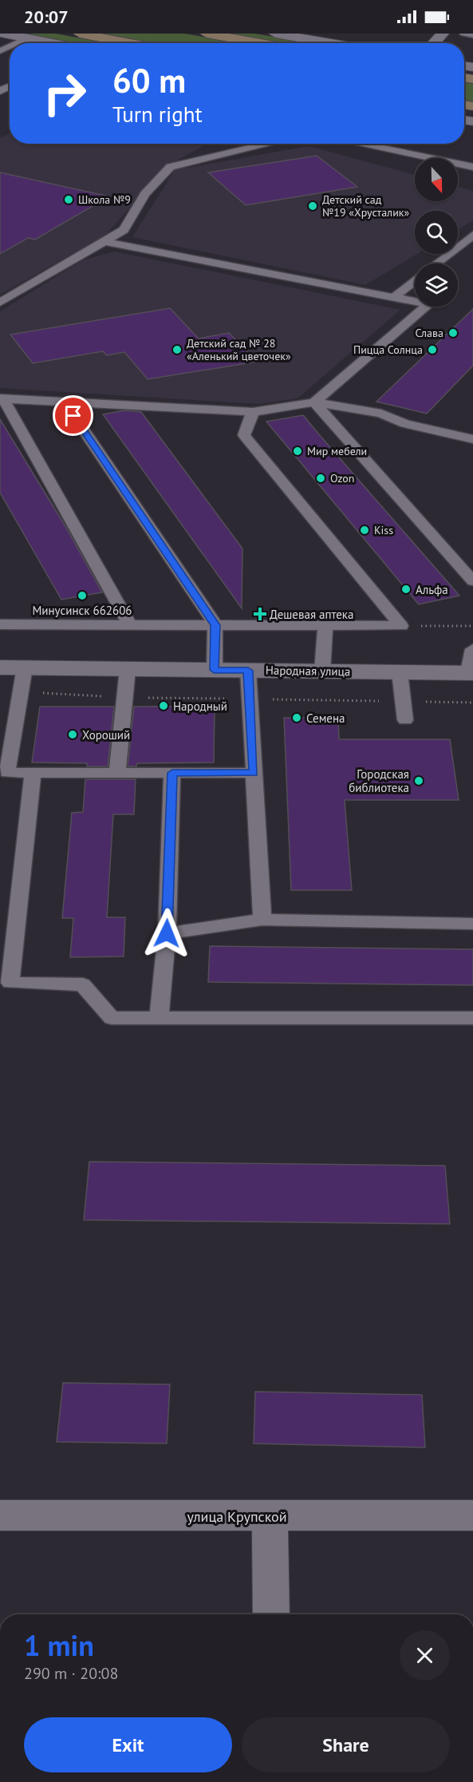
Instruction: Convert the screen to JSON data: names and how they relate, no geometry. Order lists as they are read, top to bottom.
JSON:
{
  "streets": {
    "street": ["Народная улица", "улица Крупской"]
  },
  "places": {
    "other": [
      "Школа №9",
      "Детский сад №19 «Хрусталик»",
      "Слава",
      "Детский сад № 28 «Аленький цветочек»",
      "Пицца Солнца",
      "Мир мебели",
      "Ozon",
      "Kiss",
      "Альфа",
      "Минусинск 662606",
      "Народный",
      "Семена",
      "Хороший",
      "Городская библиотека"
    ],
    "health": ["Дешевая аптека"]
  },
  "north": "bottom",
  "page": {
    "status": "20:07",
    "turn": ["60 m", "Turn right"],
    "heading": ["1 min", "290 m · 20:08"],
    "buttons": ["Exit", "Share"]
  }
}
